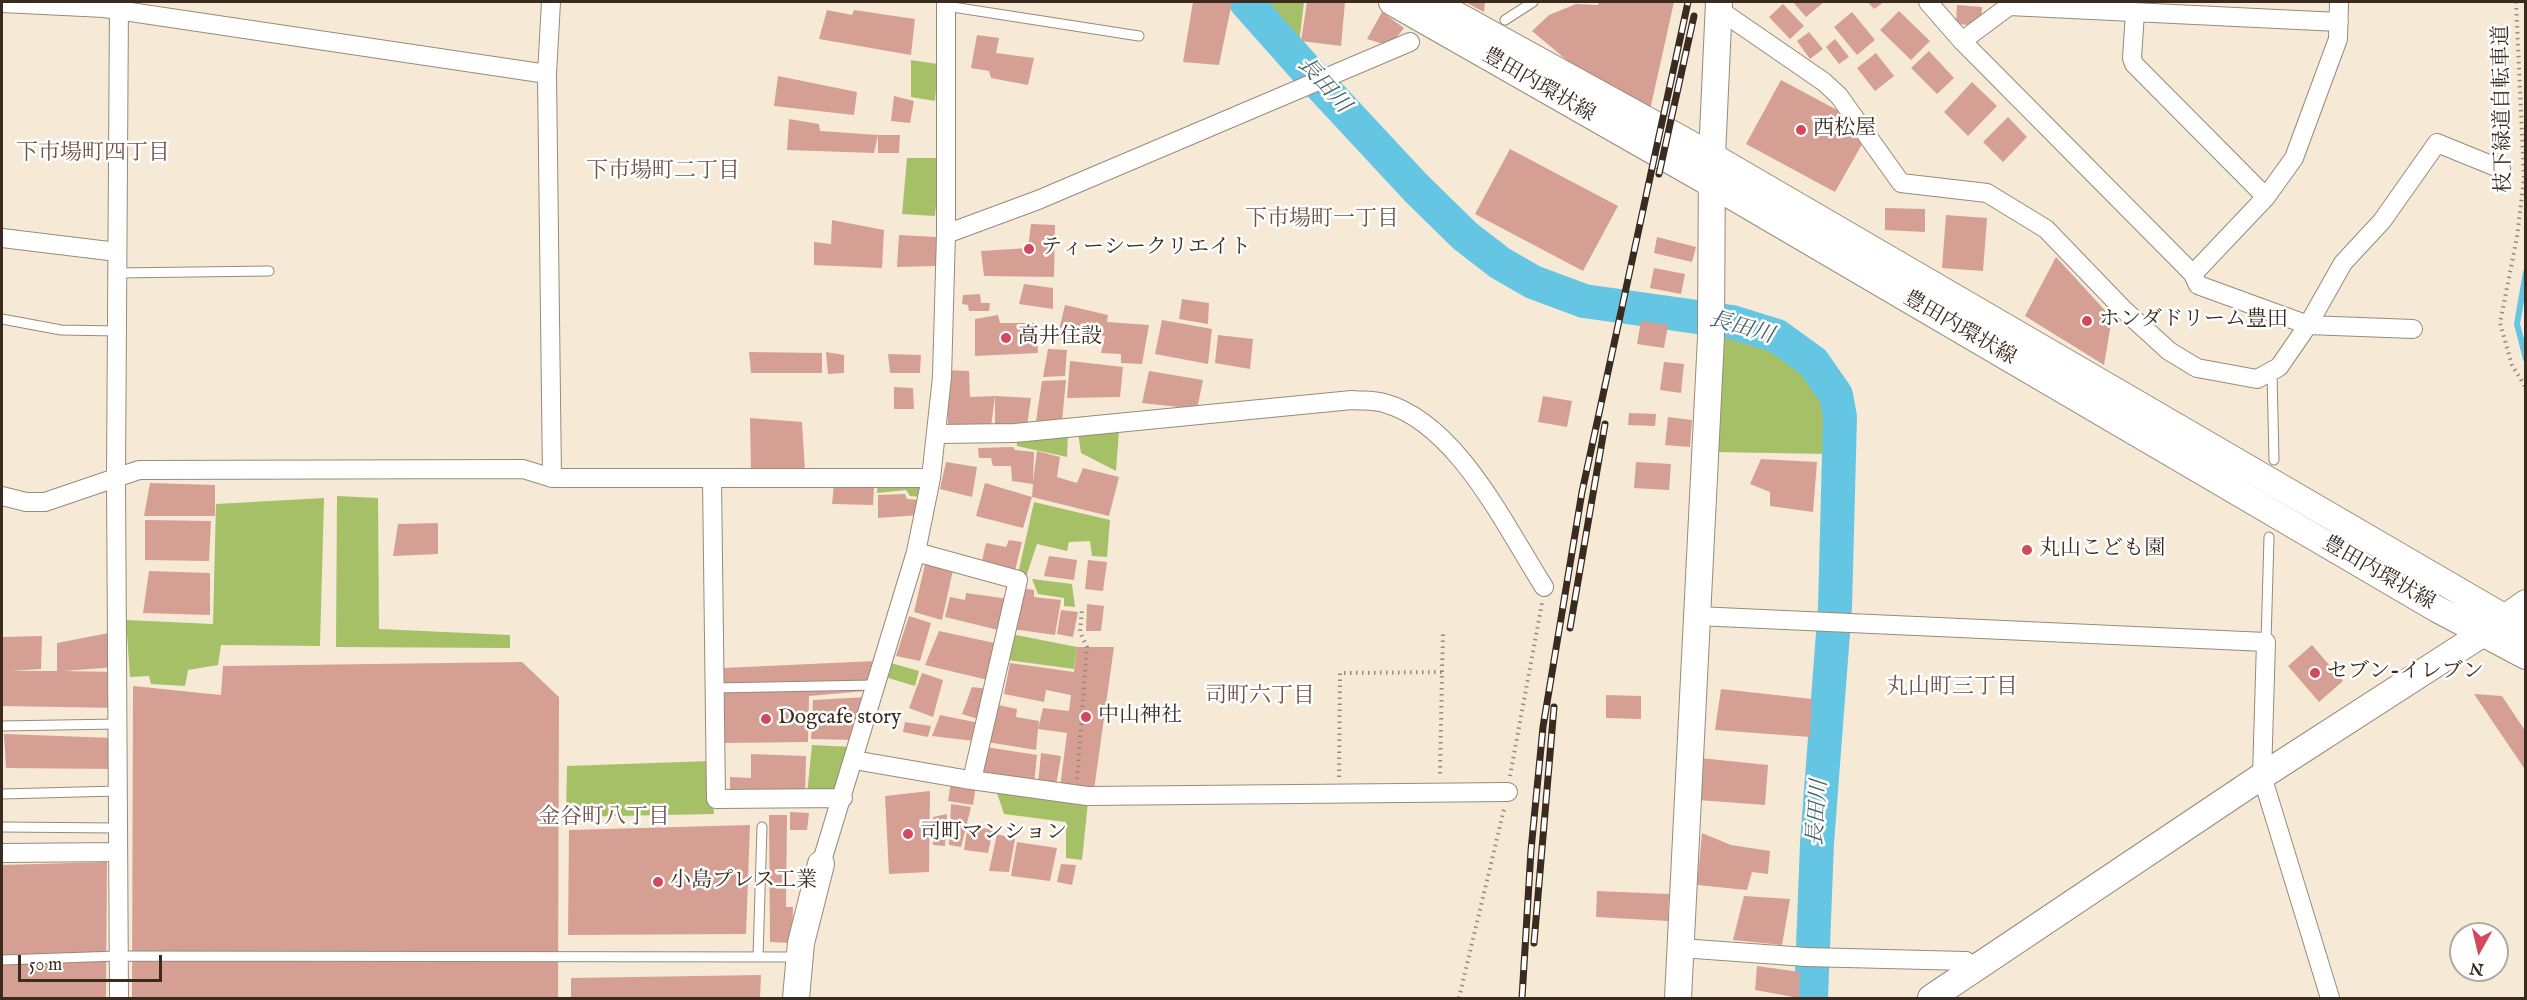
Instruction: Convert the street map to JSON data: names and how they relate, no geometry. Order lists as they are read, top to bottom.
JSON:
{
  "streets": {
    "street": ["豊田内環状線"],
    "path": ["枝下緑道自転車道"]
  },
  "districts": [
    "下市場町四丁目",
    "下市場町二丁目",
    "下市場町一丁目",
    "丸山町三丁目",
    "司町六丁目",
    "金谷町八丁目"
  ],
  "water": ["長田川"],
  "places": [
    "西松屋",
    "ティーシークリエイト",
    "ホンダドリーム豊田",
    "高井住設",
    "丸山こども園",
    "セブン-イレブン",
    "中山神社",
    "Dogcafe story",
    "司町マンション",
    "小島プレス工業"
  ],
  "scale_bar": "50 m",
  "north": "bottom"
}
